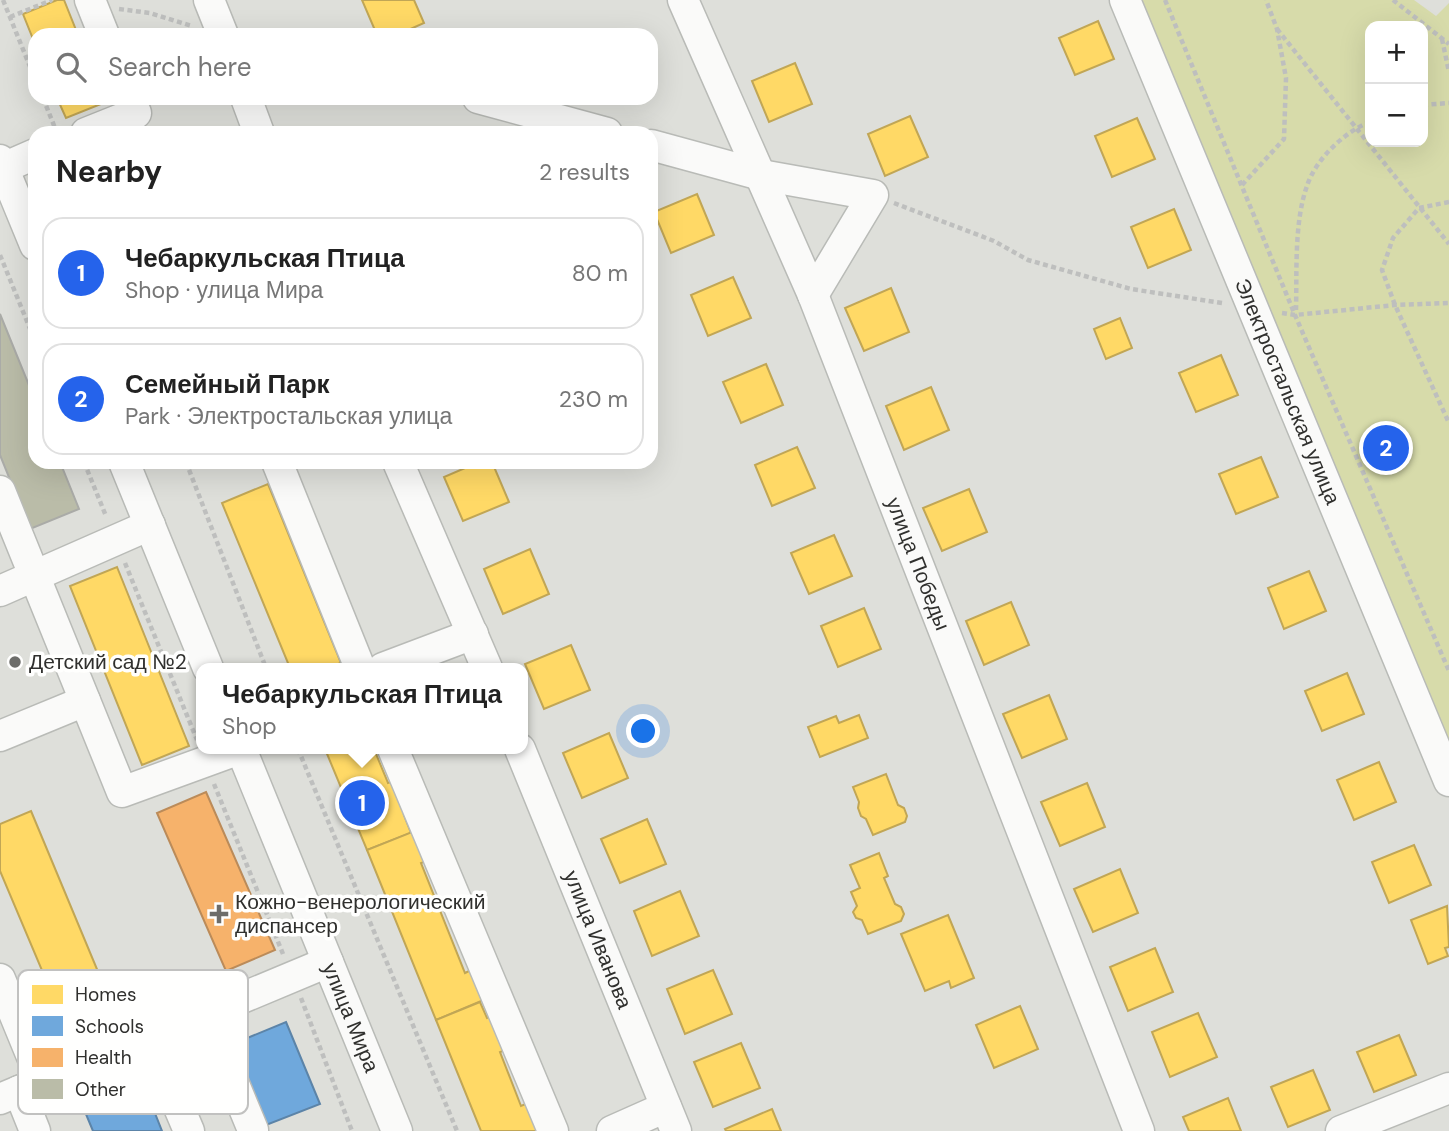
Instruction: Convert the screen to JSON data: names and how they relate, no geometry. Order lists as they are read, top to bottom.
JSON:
{
  "streets": {
    "street": [
      "Электростальская улица",
      "улица Победы",
      "улица Иванова",
      "улица Мира"
    ]
  },
  "places": {
    "other": ["Детский сад №2"],
    "health": ["Кожно-венерологический диспансер"]
  },
  "legend": [
    "Homes",
    "Schools",
    "Health",
    "Other"
  ],
  "page": {
    "map_buttons": ["+", "−"],
    "search": "Search here",
    "heading": ["Nearby", "2 results"],
    "list": [
      {
        "mark": "1",
        "name": "Чебаркульская Птица",
        "note": "Shop · улица Мира",
        "value": "80 m"
      },
      {
        "mark": "2",
        "name": "Семейный Парк",
        "note": "Park · Электростальская улица",
        "value": "230 m"
      }
    ],
    "pins": ["2", "1"],
    "popup": ["Чебаркульская Птица", "Shop"]
  }
}
